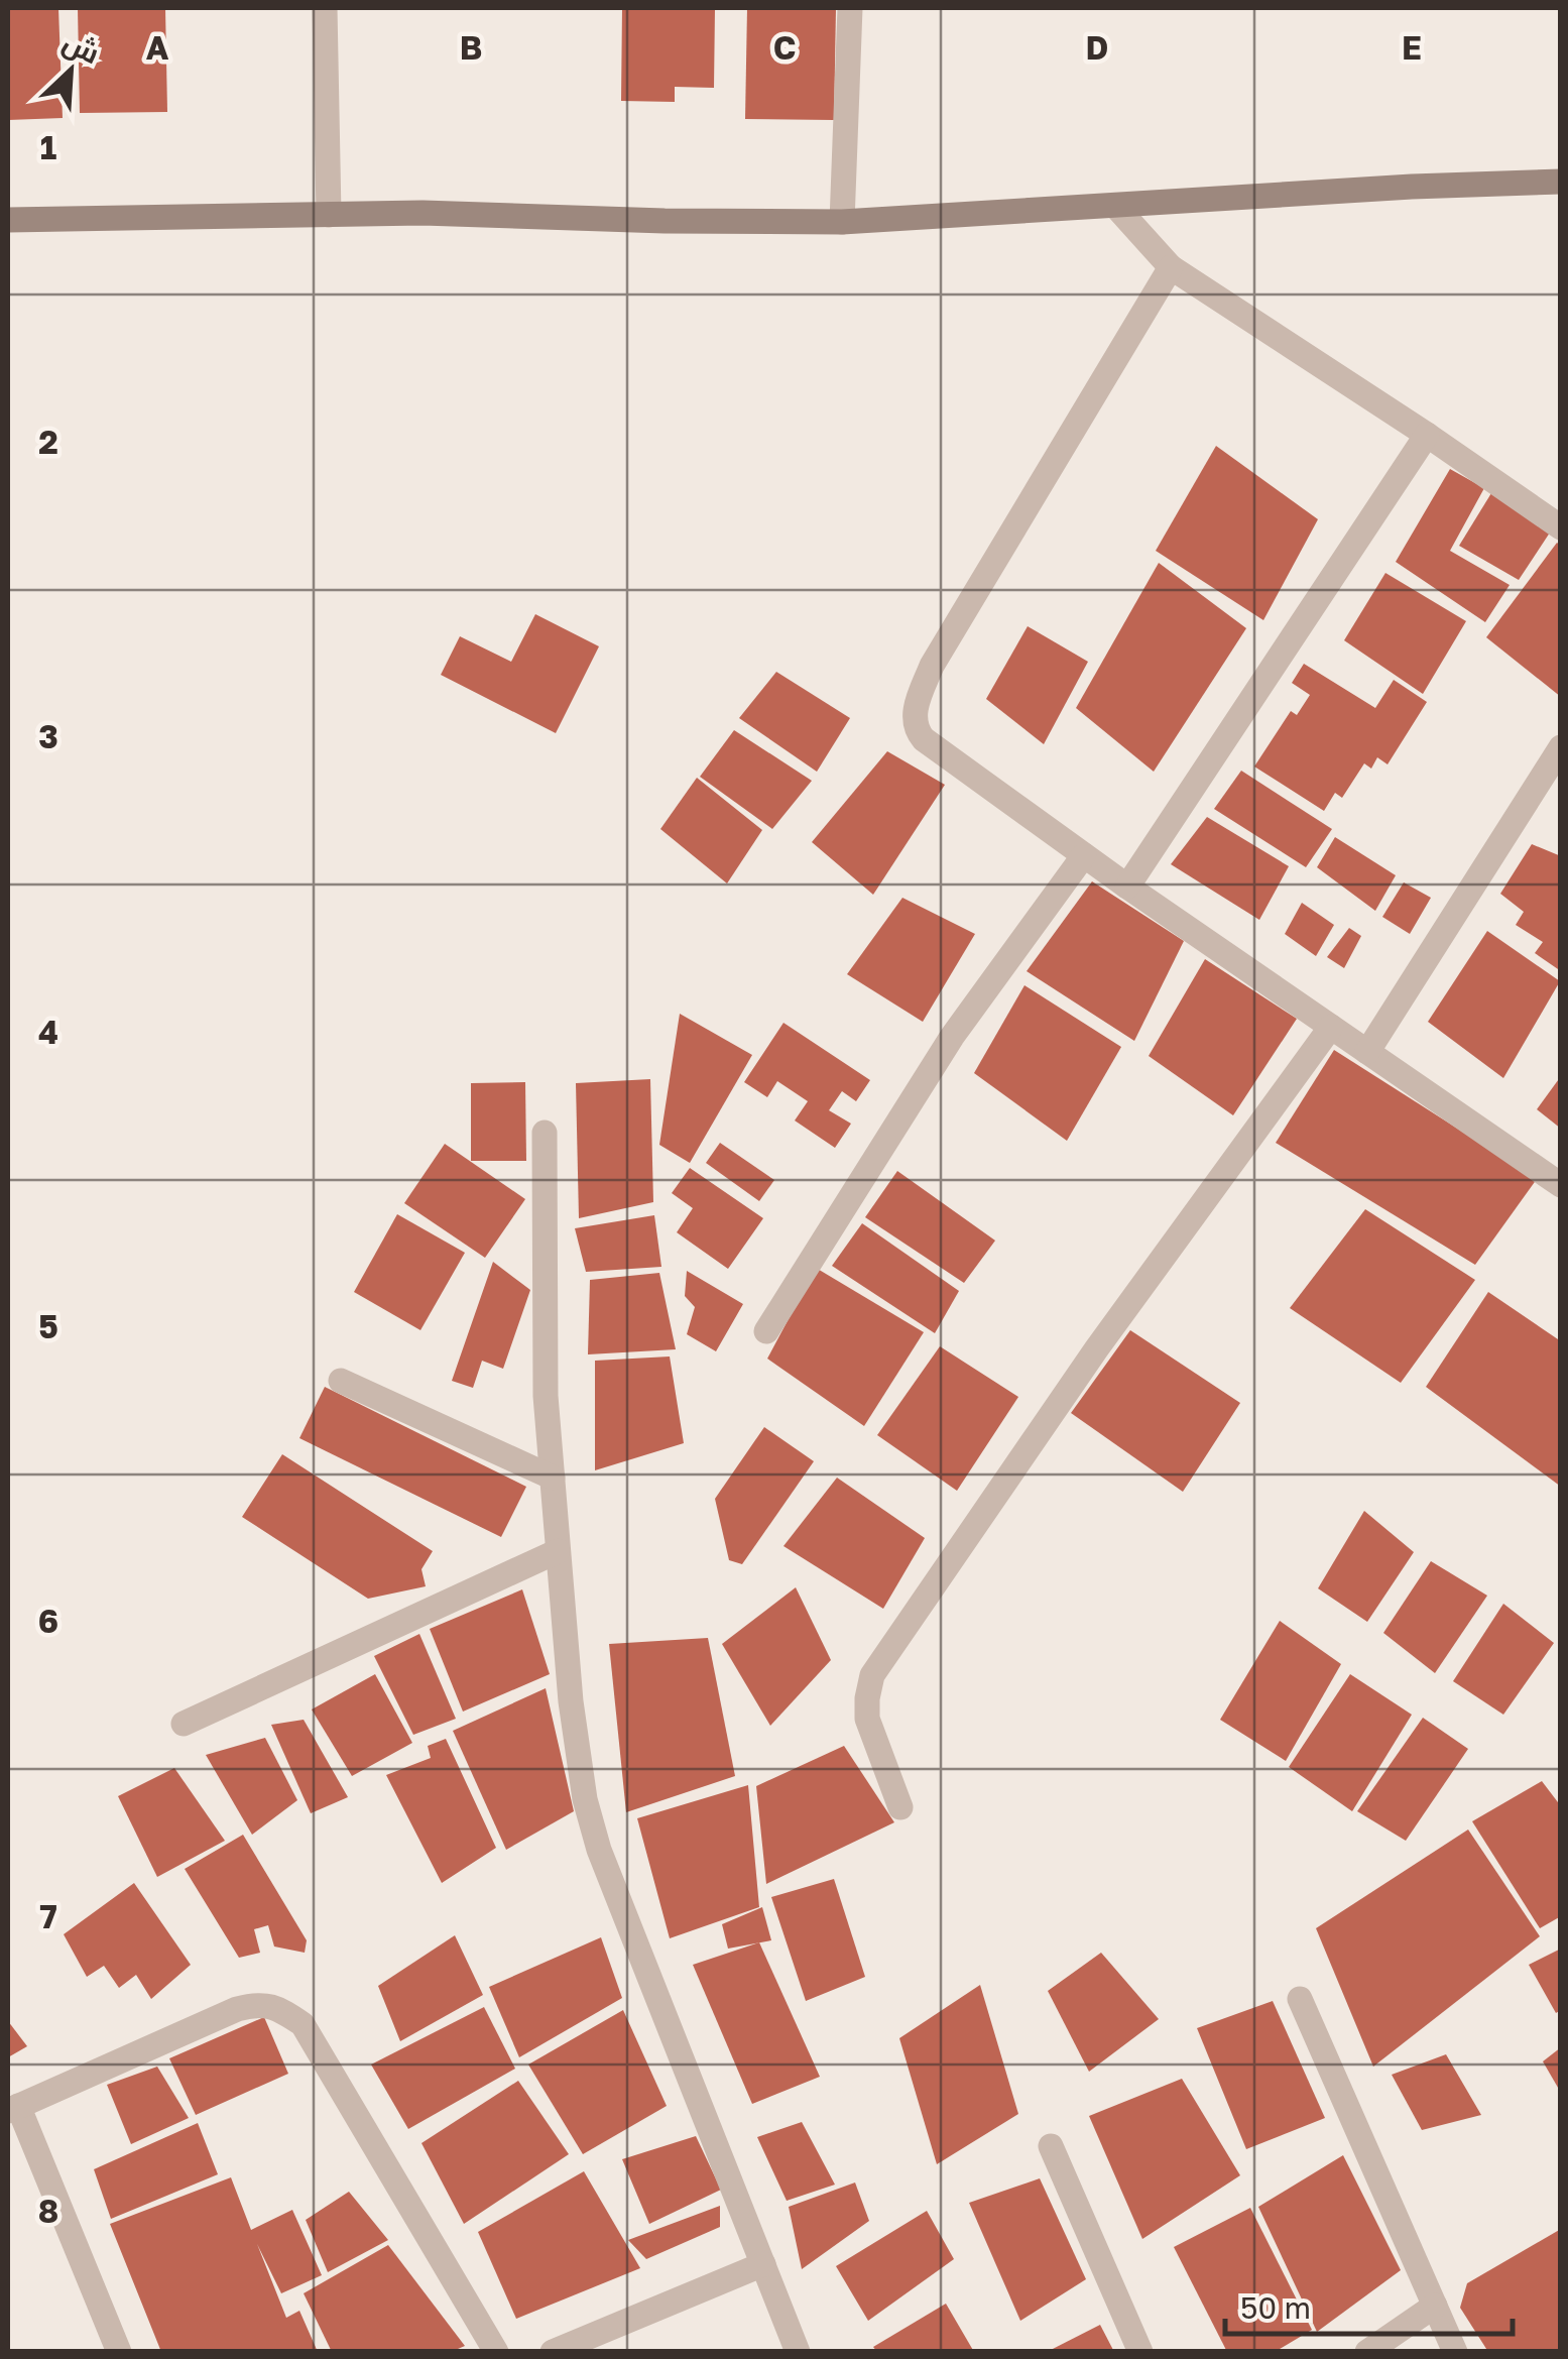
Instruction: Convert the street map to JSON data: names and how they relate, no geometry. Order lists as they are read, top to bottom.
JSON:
{
  "scale_bar": "50 m",
  "north": "top right",
  "grid": {
    "columns": [
      "A",
      "B",
      "C",
      "D",
      "E"
    ],
    "rows": [
      "1",
      "2",
      "3",
      "4",
      "5",
      "6",
      "7",
      "8"
    ]
  }
}
